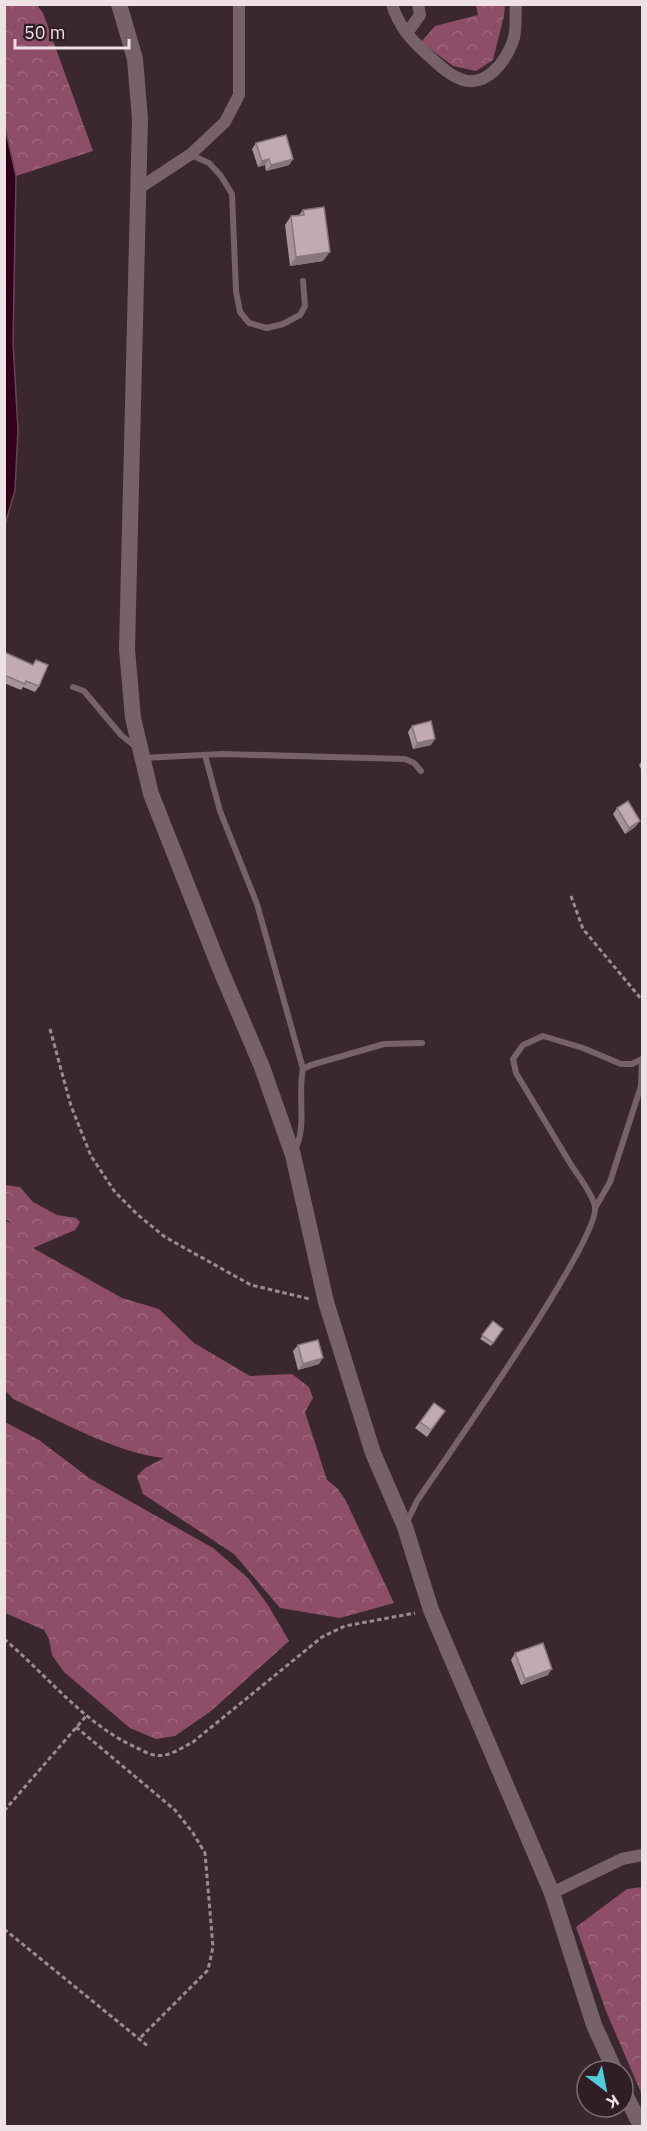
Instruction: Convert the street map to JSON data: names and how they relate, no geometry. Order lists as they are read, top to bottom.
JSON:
{
  "scale_bar": "50 m",
  "north": "bottom right"
}
